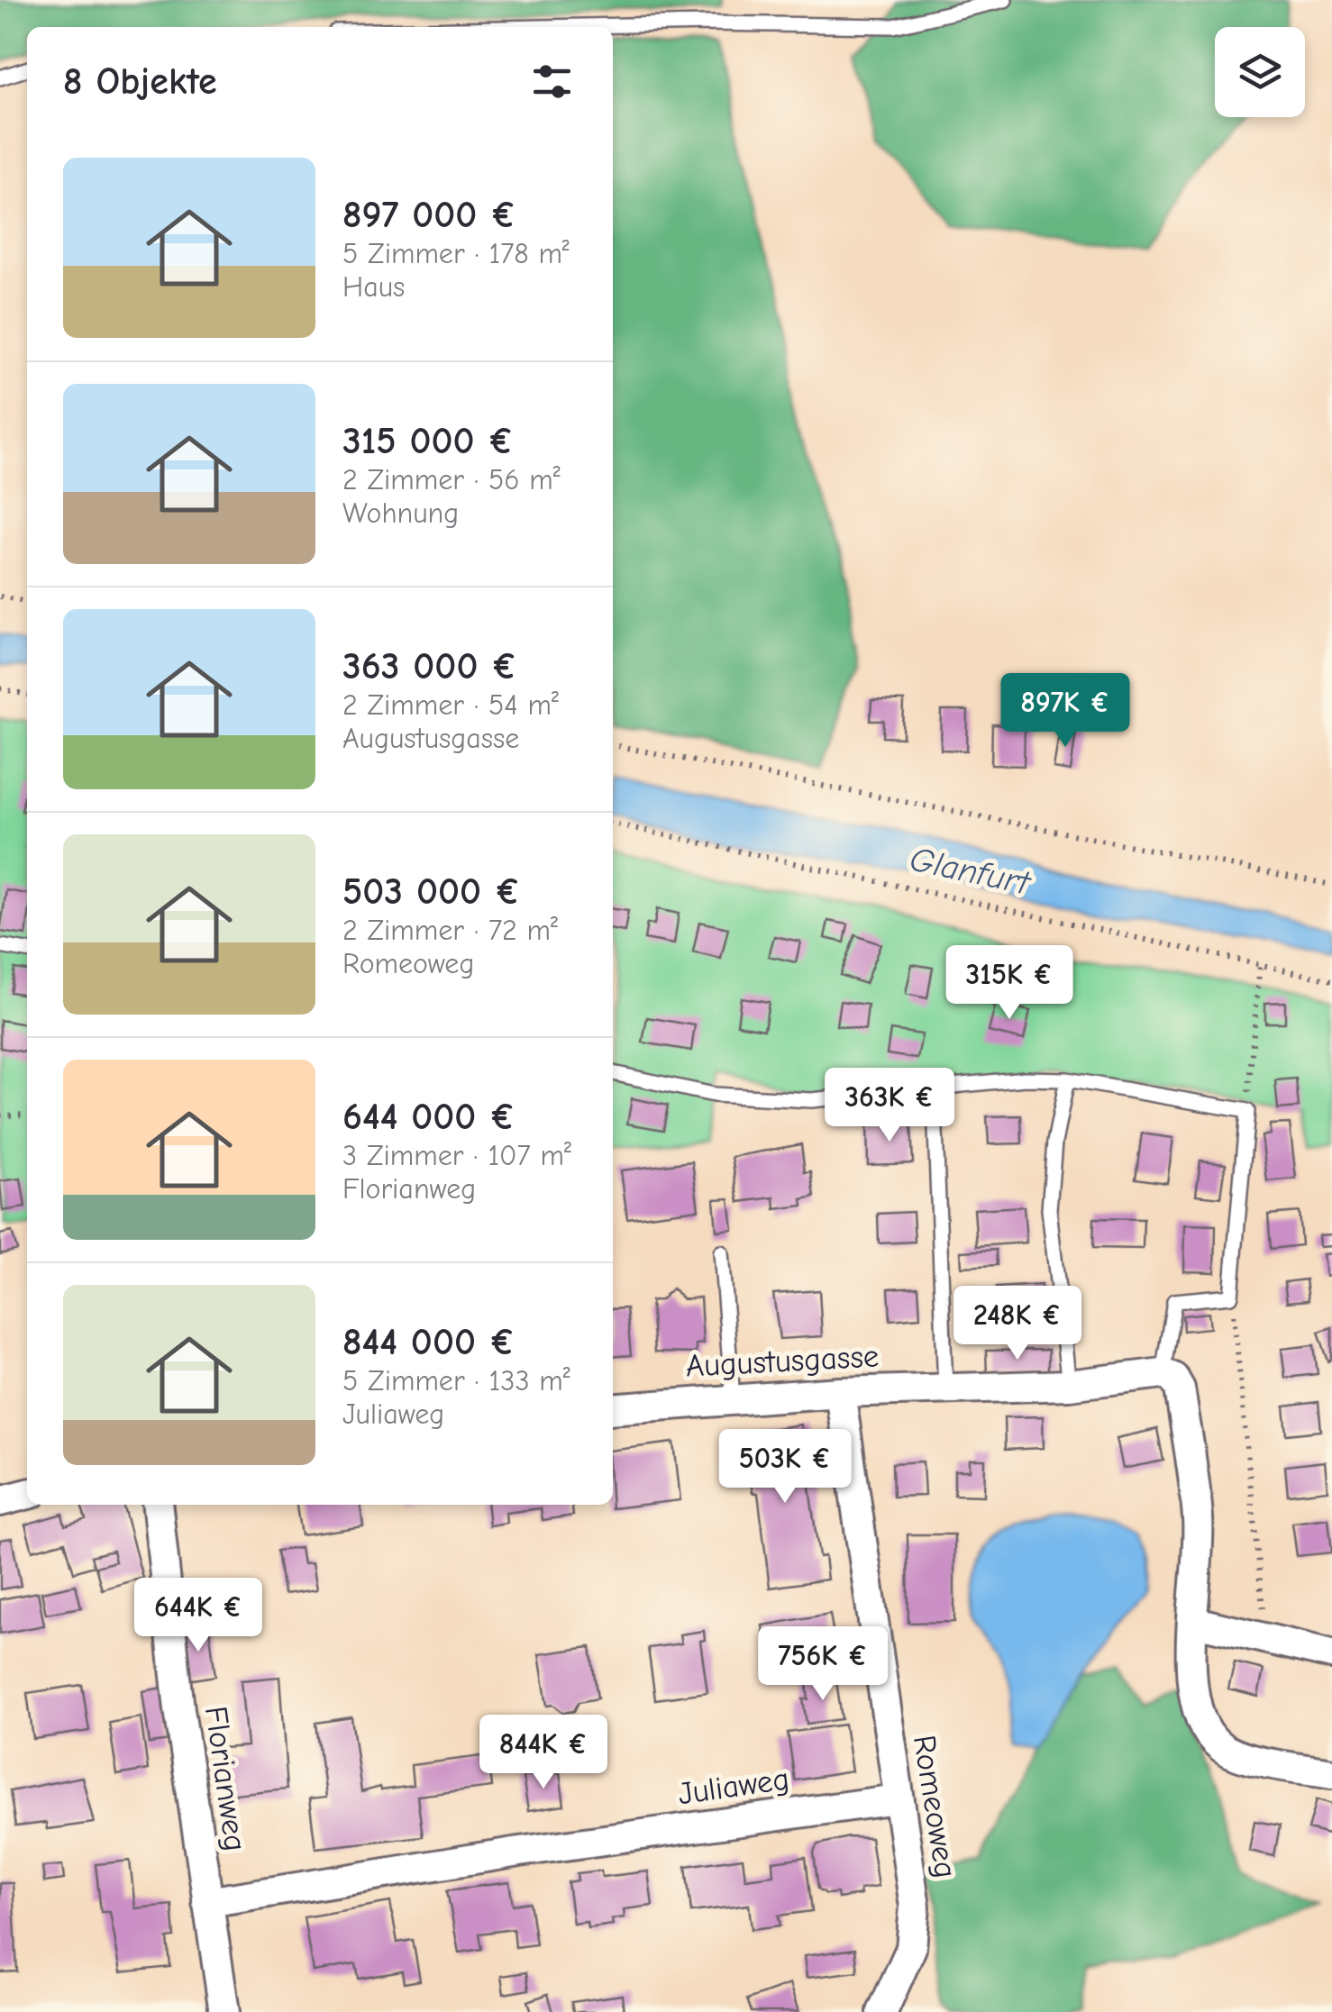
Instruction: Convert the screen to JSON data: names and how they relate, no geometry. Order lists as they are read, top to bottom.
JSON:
{
  "streets": {
    "street": [
      "Augustusgasse",
      "Florianweg",
      "Juliaweg",
      "Romeoweg"
    ]
  },
  "crossings": [
    ["Augustusgasse", "Romeoweg"],
    ["Florianweg", "Juliaweg"],
    ["Juliaweg", "Romeoweg"]
  ],
  "water": ["Glanfurt"],
  "page": {
    "heading": "8 Objekte",
    "list": [
      {
        "name": "897 000 €",
        "note": "5 Zimmer · 178 m² · Haus"
      },
      {
        "name": "315 000 €",
        "note": "2 Zimmer · 56 m² · Wohnung"
      },
      {
        "name": "363 000 €",
        "note": "2 Zimmer · 54 m² · Augustusgasse"
      },
      {
        "name": "503 000 €",
        "note": "2 Zimmer · 72 m² · Romeoweg"
      },
      {
        "name": "644 000 €",
        "note": "3 Zimmer · 107 m² · Florianweg"
      },
      {
        "name": "844 000 €",
        "note": "5 Zimmer · 133 m² · Juliaweg"
      }
    ],
    "price": [
      "897K €",
      "315K €",
      "363K €",
      "248K €",
      "503K €",
      "644K €",
      "756K €",
      "844K €"
    ]
  }
}
